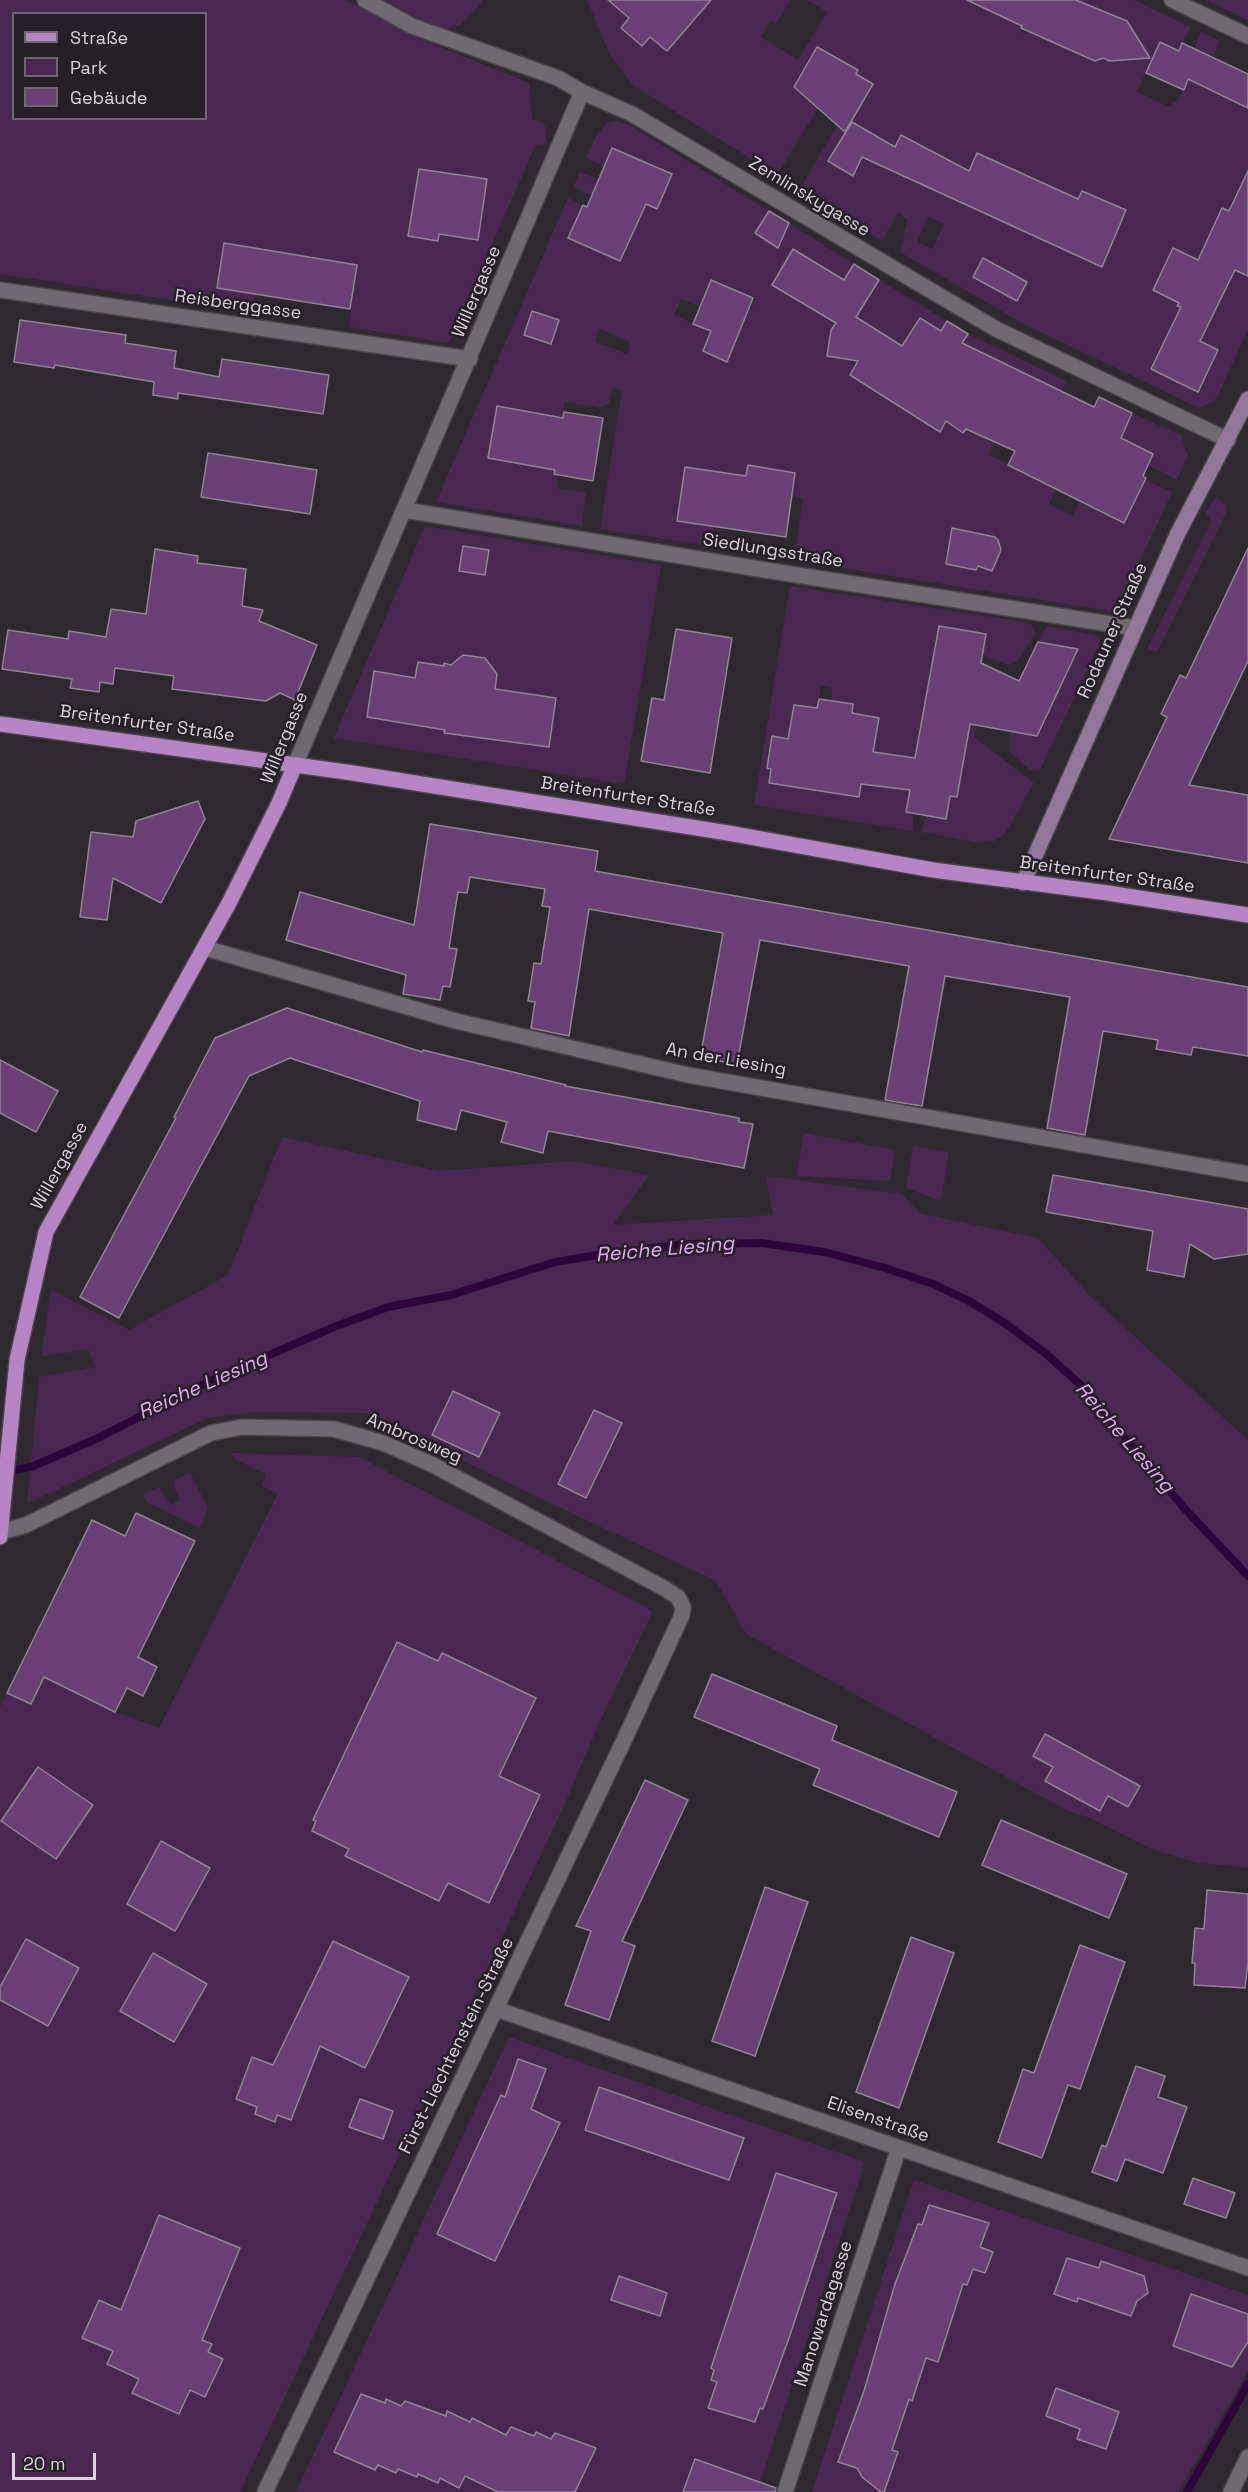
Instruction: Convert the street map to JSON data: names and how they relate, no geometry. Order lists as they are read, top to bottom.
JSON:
{
  "streets": {
    "main road": ["Willergasse", "Rodauner Straße", "Breitenfurter Straße"],
    "street": [
      "Zemlinskygasse",
      "Reisberggasse",
      "Siedlungsstraße",
      "An der Liesing",
      "Ambrosweg",
      "Fürst-Liechtenstein-Straße",
      "Elisenstraße",
      "Manowardagasse"
    ]
  },
  "crossings": [
    ["Zemlinskygasse", "Willergasse"],
    ["Zemlinskygasse", "Rodauner Straße"],
    ["Willergasse", "Reisberggasse"],
    ["Willergasse", "Siedlungsstraße"],
    ["Willergasse", "Breitenfurter Straße"],
    ["Willergasse", "An der Liesing"],
    ["Willergasse", "Ambrosweg"],
    ["Siedlungsstraße", "Rodauner Straße"],
    ["Rodauner Straße", "Breitenfurter Straße"],
    ["Ambrosweg", "Fürst-Liechtenstein-Straße"],
    ["Fürst-Liechtenstein-Straße", "Elisenstraße"],
    ["Elisenstraße", "Manowardagasse"]
  ],
  "water": ["Reiche Liesing"],
  "legend": ["Straße", "Park", "Gebäude"],
  "scale_bar": "20 m"
}
